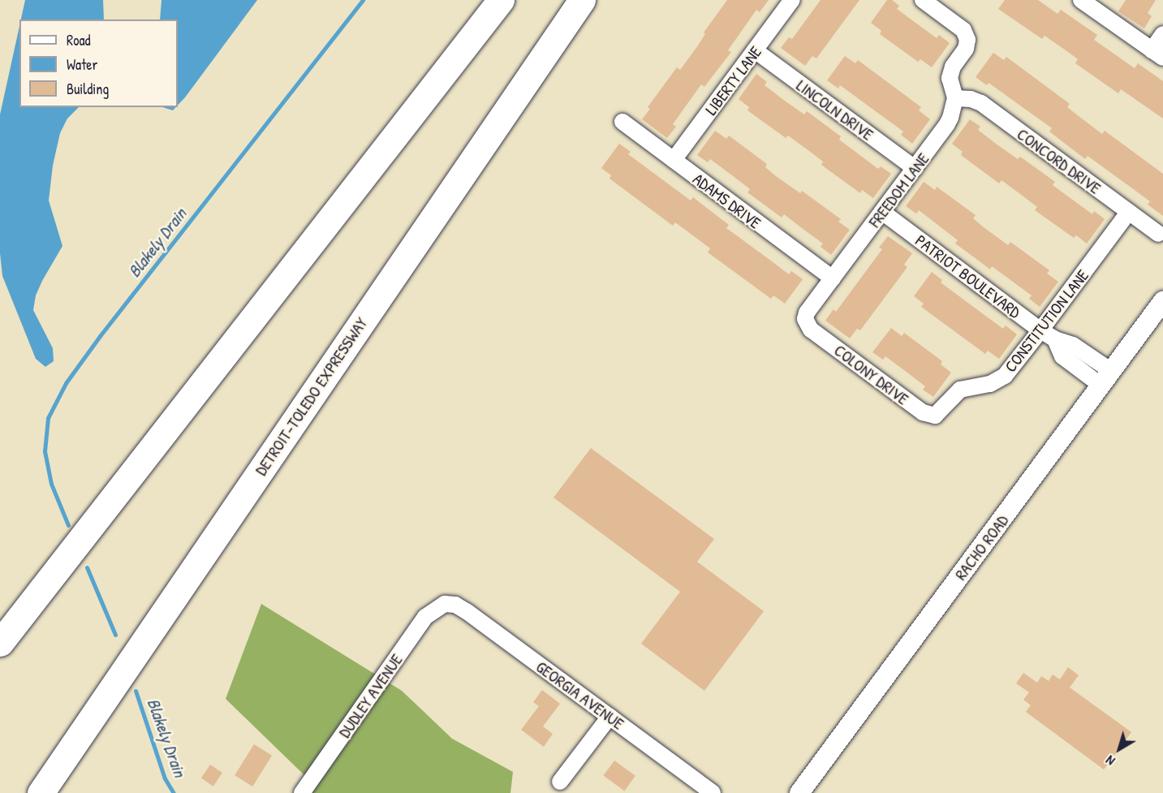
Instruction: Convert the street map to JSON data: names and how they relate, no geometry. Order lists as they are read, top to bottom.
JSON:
{
  "streets": {
    "highway": ["DETROIT-TOLEDO EXPRESSWAY"],
    "street": [
      "LIBERTY LANE",
      "LINCOLN DRIVE",
      "CONCORD DRIVE",
      "FREEDOM LANE",
      "ADAMS DRIVE",
      "PATRIOT BOULEVARD",
      "CONSTITUTION LANE",
      "COLONY DRIVE",
      "RACHO ROAD",
      "GEORGIA AVENUE",
      "DUDLEY AVENUE"
    ]
  },
  "crossings": [
    ["LIBERTY LANE", "LINCOLN DRIVE"],
    ["LIBERTY LANE", "ADAMS DRIVE"],
    ["LINCOLN DRIVE", "FREEDOM LANE"],
    ["CONCORD DRIVE", "FREEDOM LANE"],
    ["CONCORD DRIVE", "CONSTITUTION LANE"],
    ["FREEDOM LANE", "ADAMS DRIVE"],
    ["FREEDOM LANE", "PATRIOT BOULEVARD"],
    ["FREEDOM LANE", "COLONY DRIVE"],
    ["PATRIOT BOULEVARD", "CONSTITUTION LANE"],
    ["PATRIOT BOULEVARD", "RACHO ROAD"],
    ["CONSTITUTION LANE", "COLONY DRIVE"],
    ["GEORGIA AVENUE", "DUDLEY AVENUE"]
  ],
  "water": ["Blakely Drain"],
  "legend": ["Road", "Water", "Building"],
  "north": "bottom left"
}
